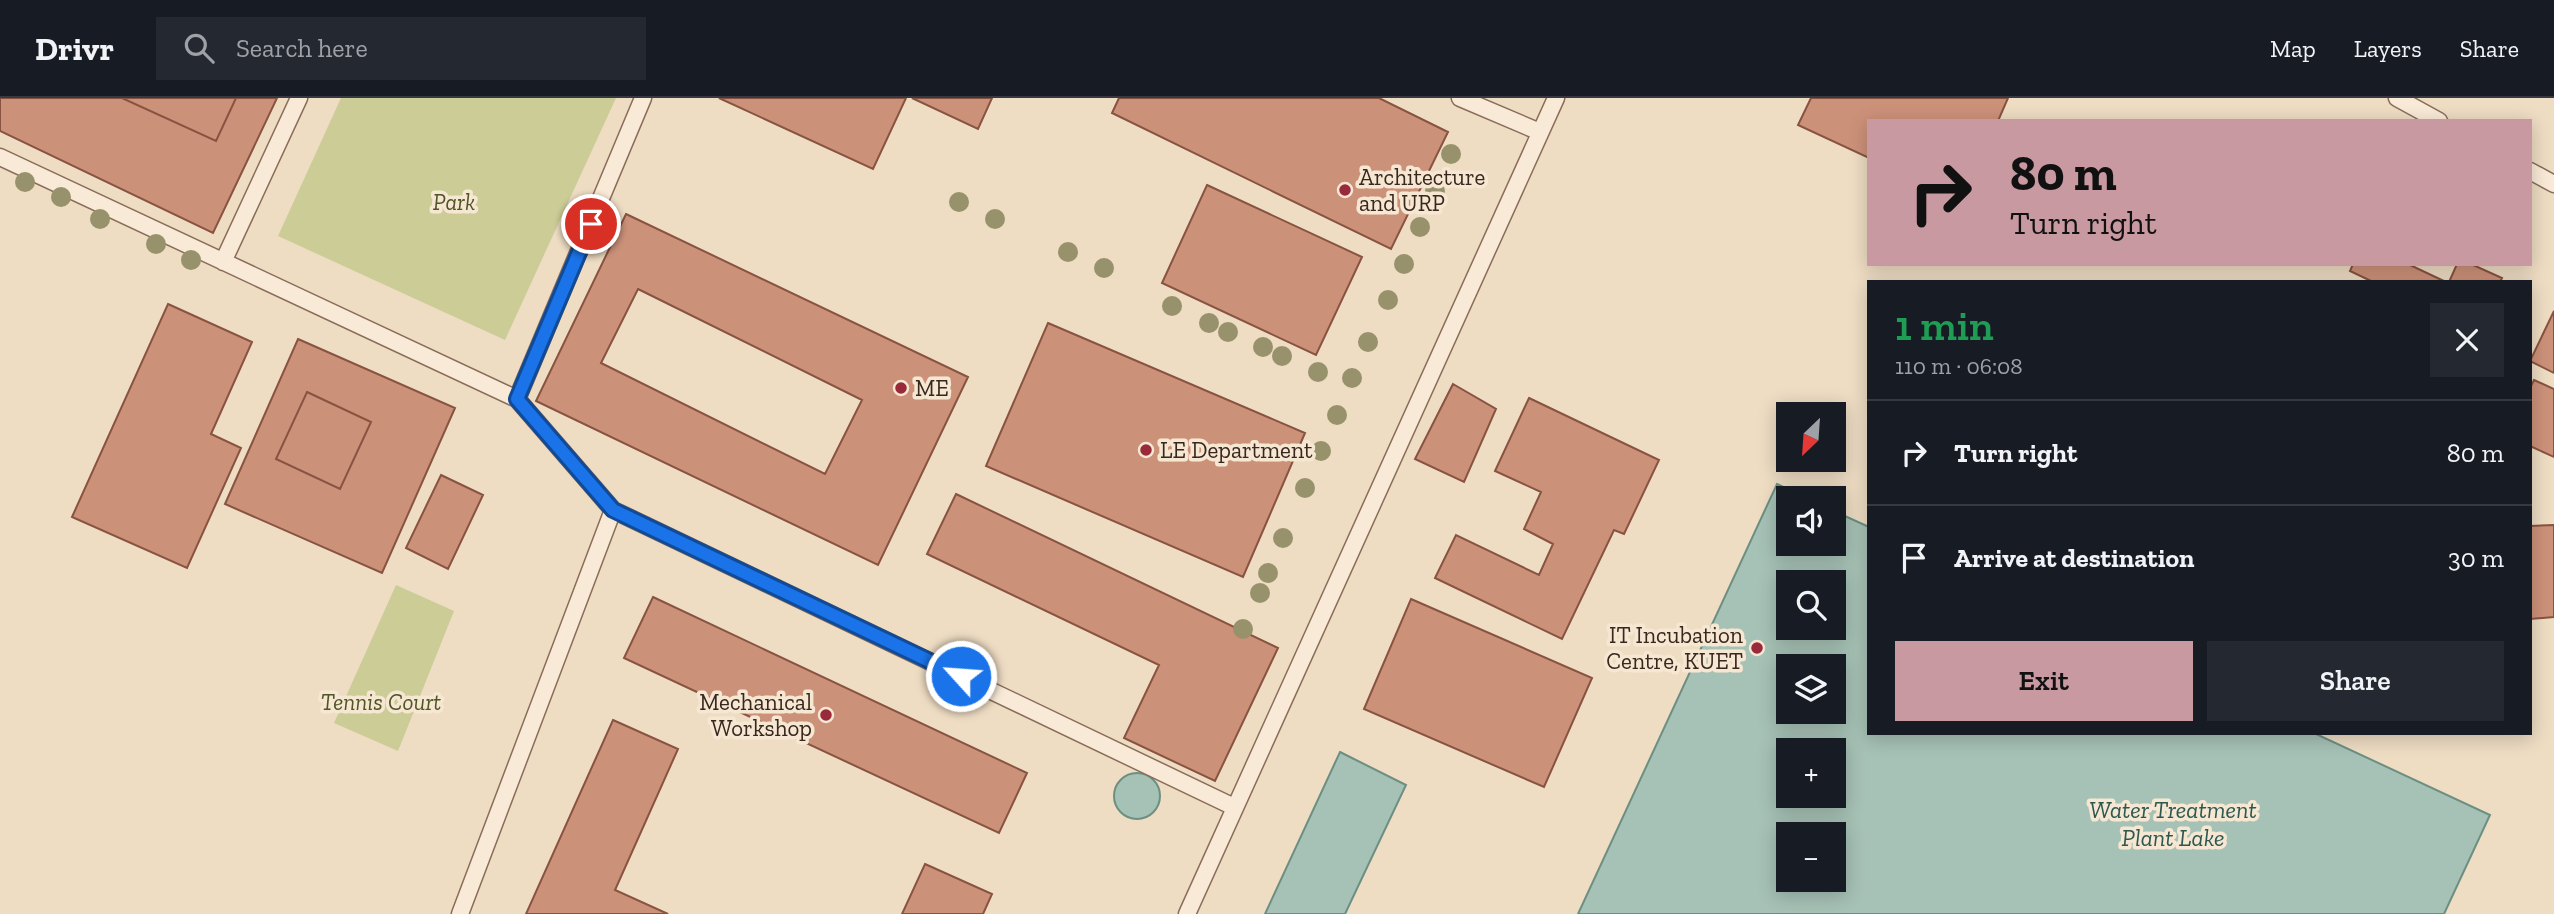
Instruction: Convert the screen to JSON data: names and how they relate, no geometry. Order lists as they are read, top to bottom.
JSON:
{
  "water": ["Water Treatment Plant Lake"],
  "parks": ["Park", "Tennis Court"],
  "places": [
    "Architecture and URP",
    "ME",
    "LE Department",
    "IT Incubation Centre, KUET",
    "Mechanical Workshop"
  ],
  "north": "bottom left",
  "page": {
    "header": "Drivr",
    "search": "Search here",
    "nav": ["Map", "Layers", "Share"],
    "turn": ["80 m", "Turn right"],
    "heading": ["1 min", "110 m · 06:08"],
    "list": [
      {
        "name": "Turn right",
        "value": "80 m"
      },
      {
        "name": "Arrive at destination",
        "value": "30 m"
      }
    ],
    "map_buttons": ["+", "−"],
    "buttons": ["Exit", "Share"]
  }
}
